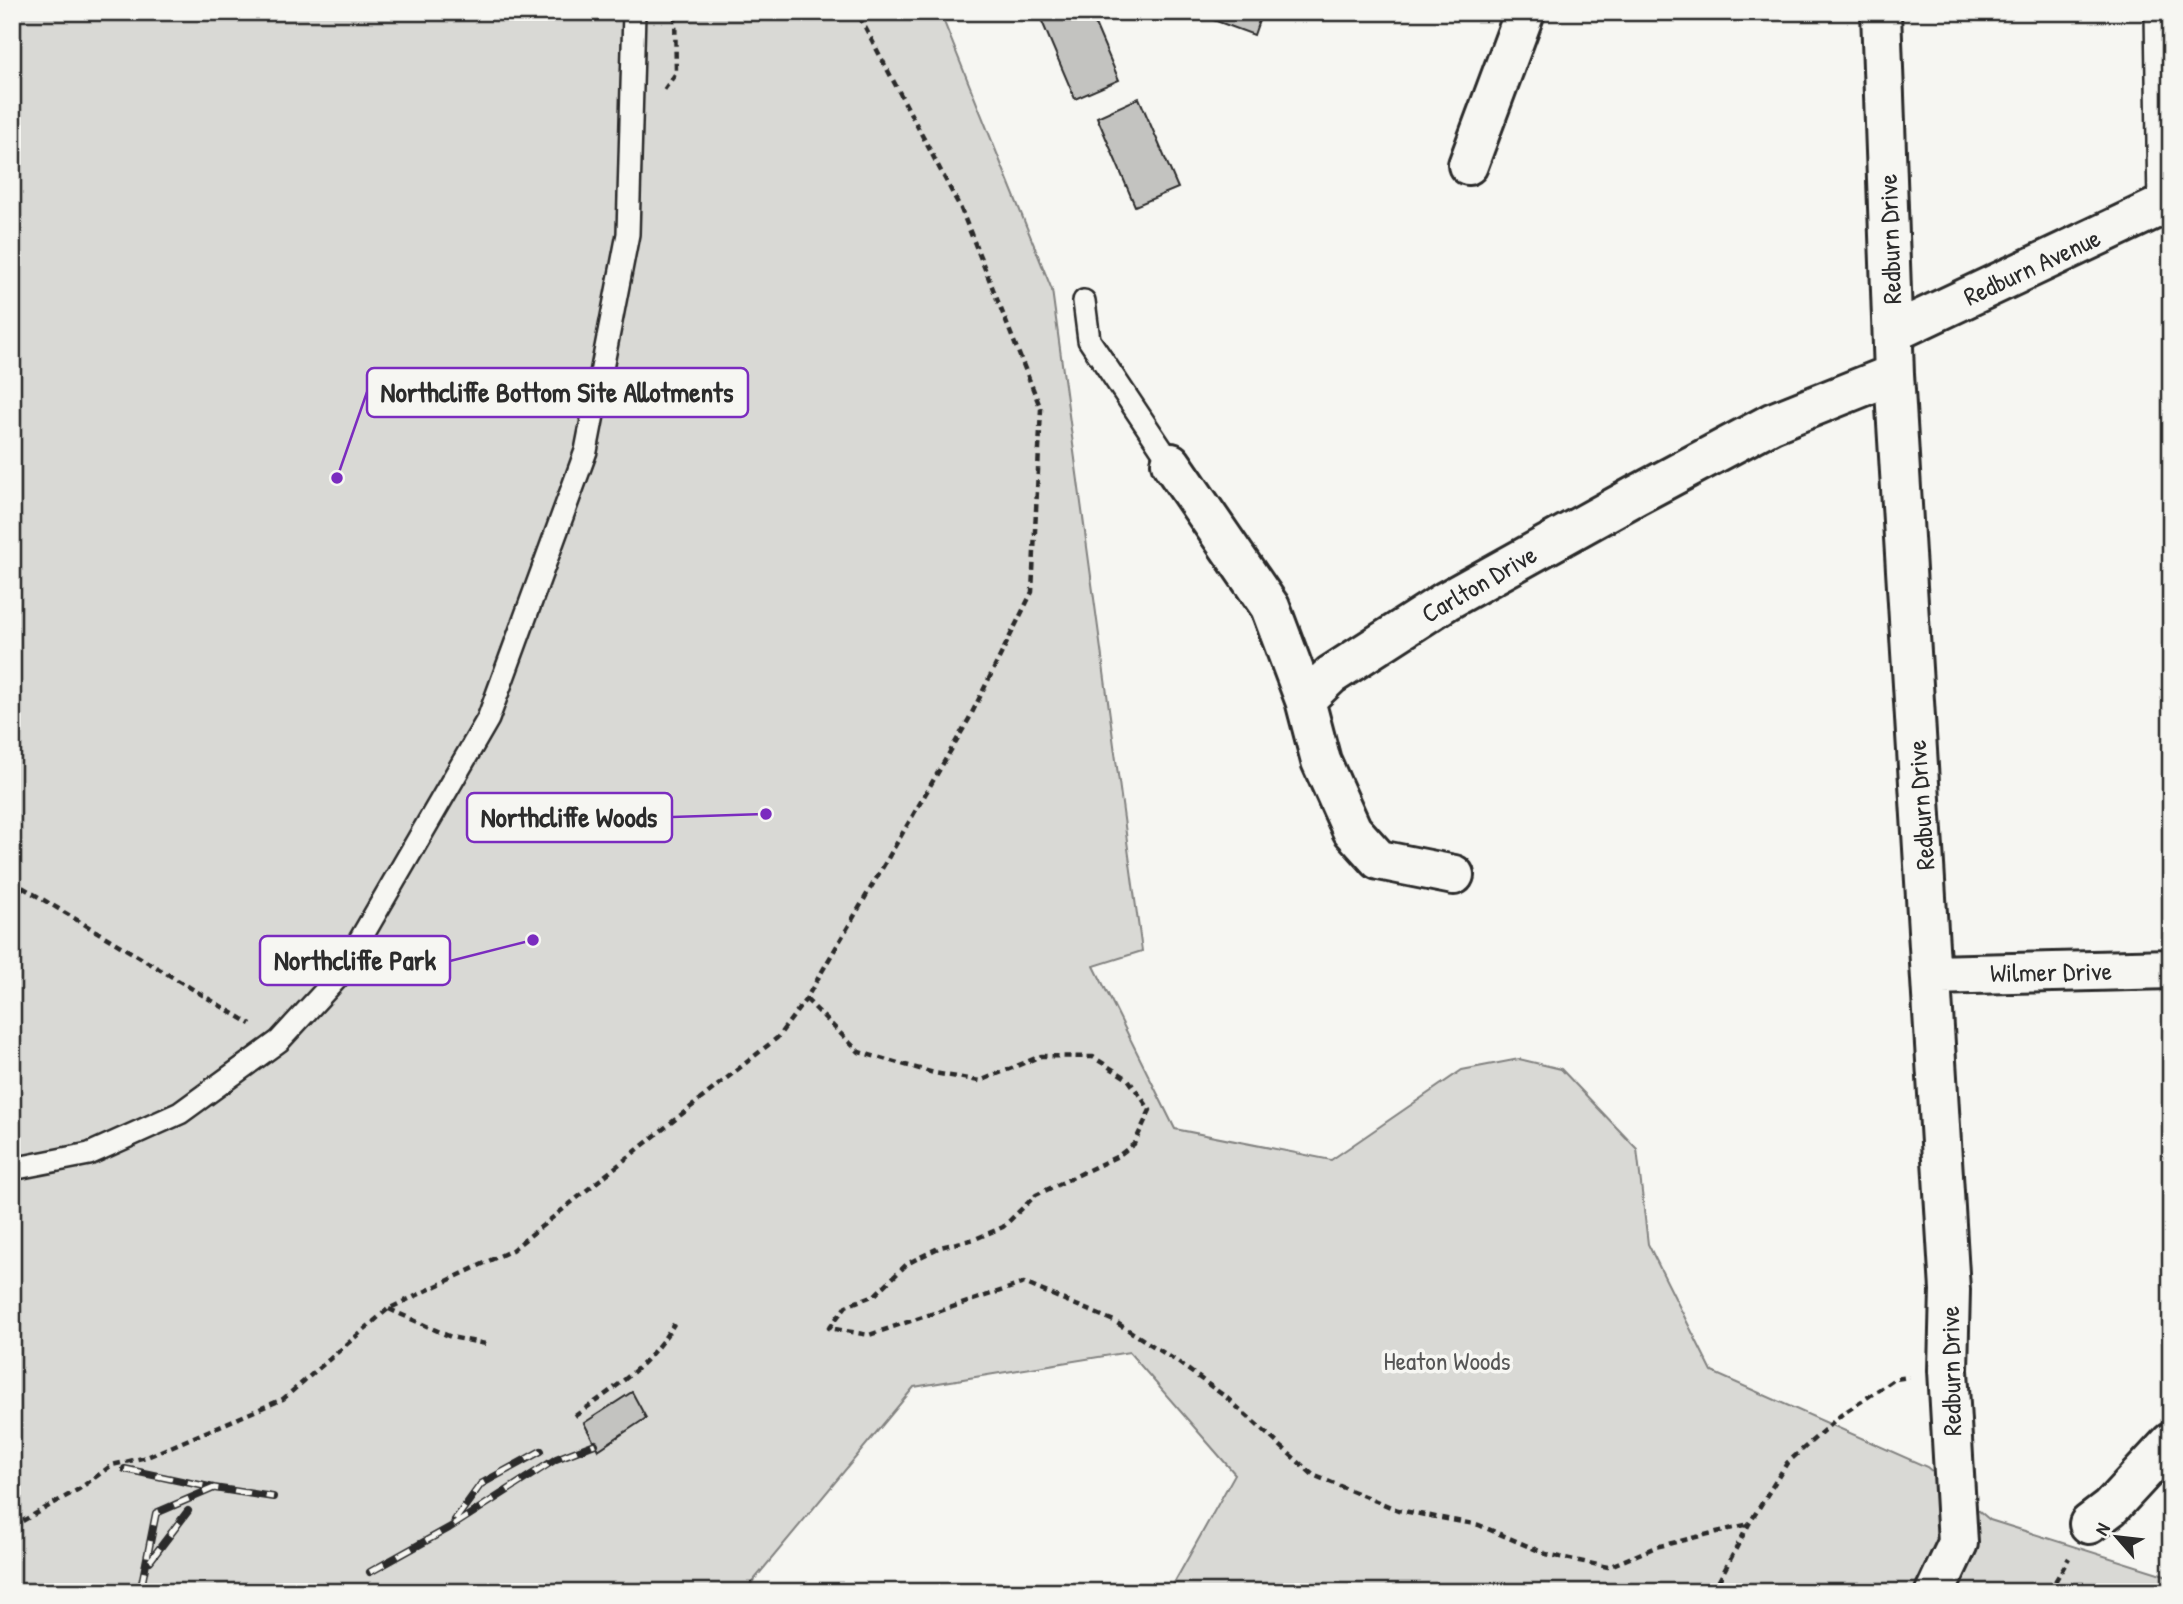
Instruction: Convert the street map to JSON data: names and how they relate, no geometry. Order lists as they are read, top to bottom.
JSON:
{
  "streets": {
    "street": [
      "Redburn Drive",
      "Redburn Avenue",
      "Carlton Drive",
      "Wilmer Drive"
    ]
  },
  "crossings": [
    ["Redburn Drive", "Redburn Avenue"],
    ["Redburn Drive", "Carlton Drive"],
    ["Redburn Drive", "Wilmer Drive"]
  ],
  "parks": ["Heaton Woods"],
  "places": ["Northcliffe Bottom Site Allotments", "Northcliffe Woods", "Northcliffe Park"],
  "north": "top left"
}
